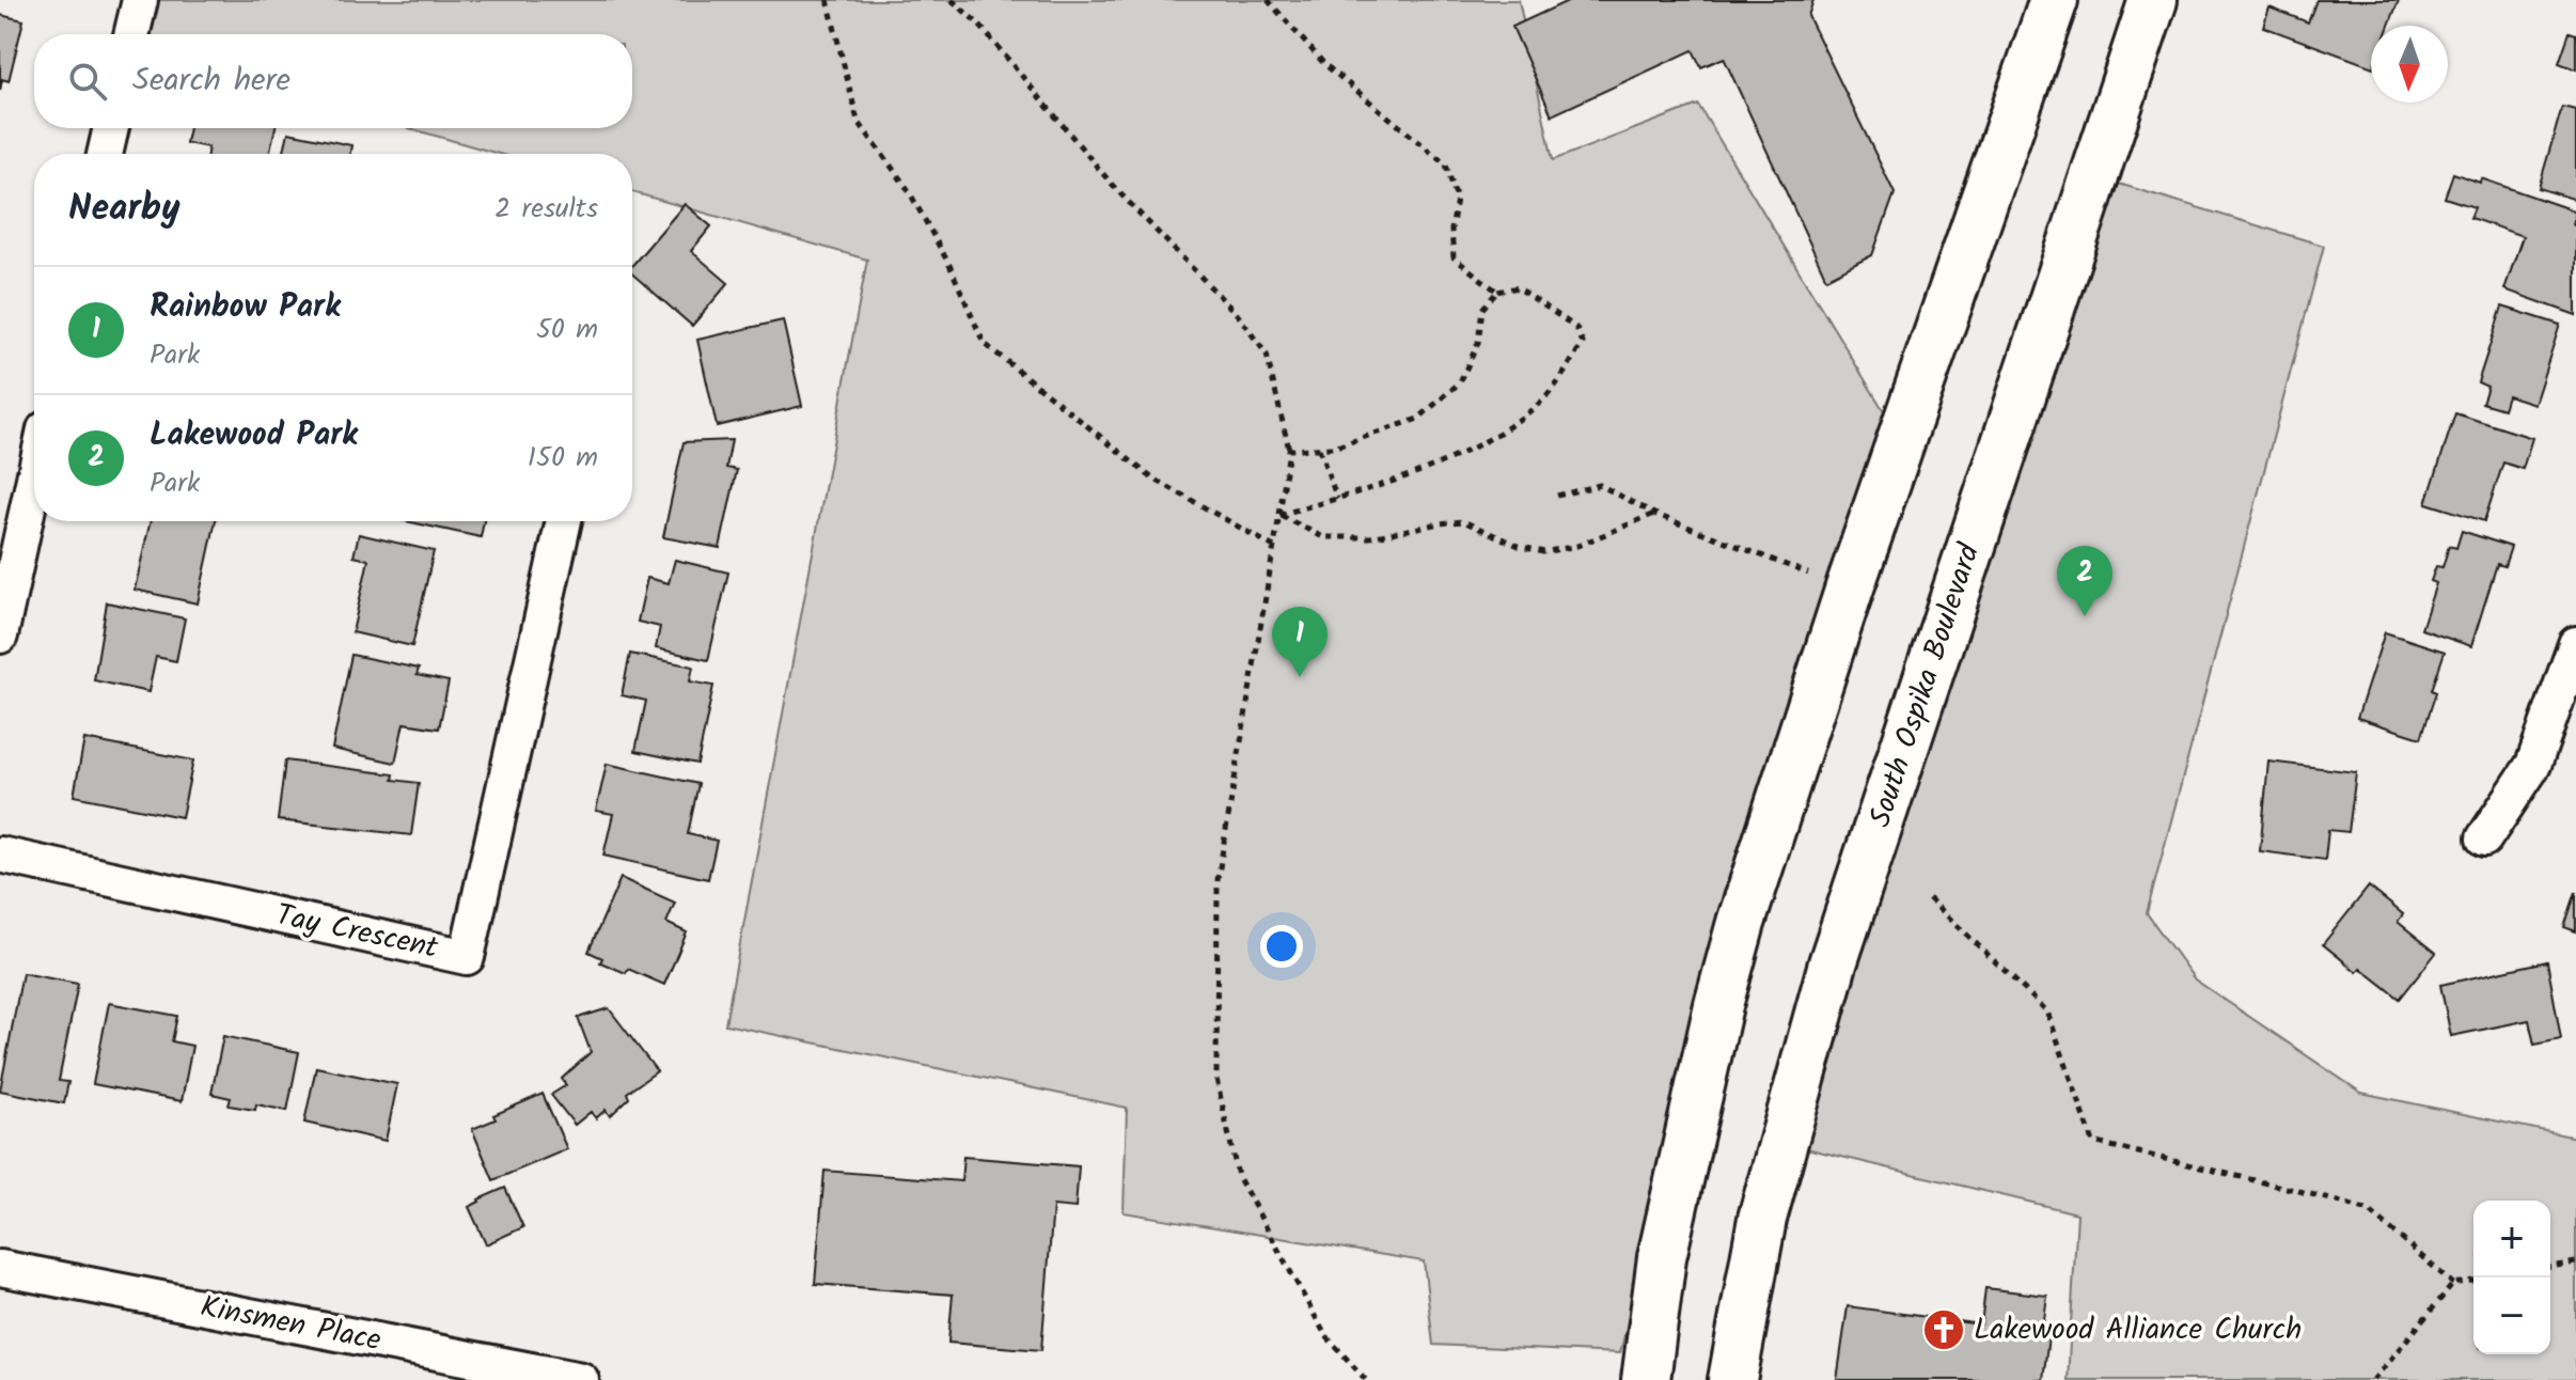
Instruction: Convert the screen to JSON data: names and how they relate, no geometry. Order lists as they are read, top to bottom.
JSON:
{
  "streets": {
    "main road": ["South Ospika Boulevard"],
    "street": ["Tay Crescent", "Kinsmen Place"]
  },
  "places": {
    "church": ["Lakewood Alliance Church"]
  },
  "north": "bottom",
  "page": {
    "search": "Search here",
    "heading": ["Nearby", "2 results"],
    "list": [
      {
        "mark": "1",
        "name": "Rainbow Park",
        "note": "Park",
        "value": "50 m"
      },
      {
        "mark": "2",
        "name": "Lakewood Park",
        "note": "Park",
        "value": "150 m"
      }
    ],
    "pins": ["2", "1"],
    "map_buttons": ["+", "−"]
  }
}
